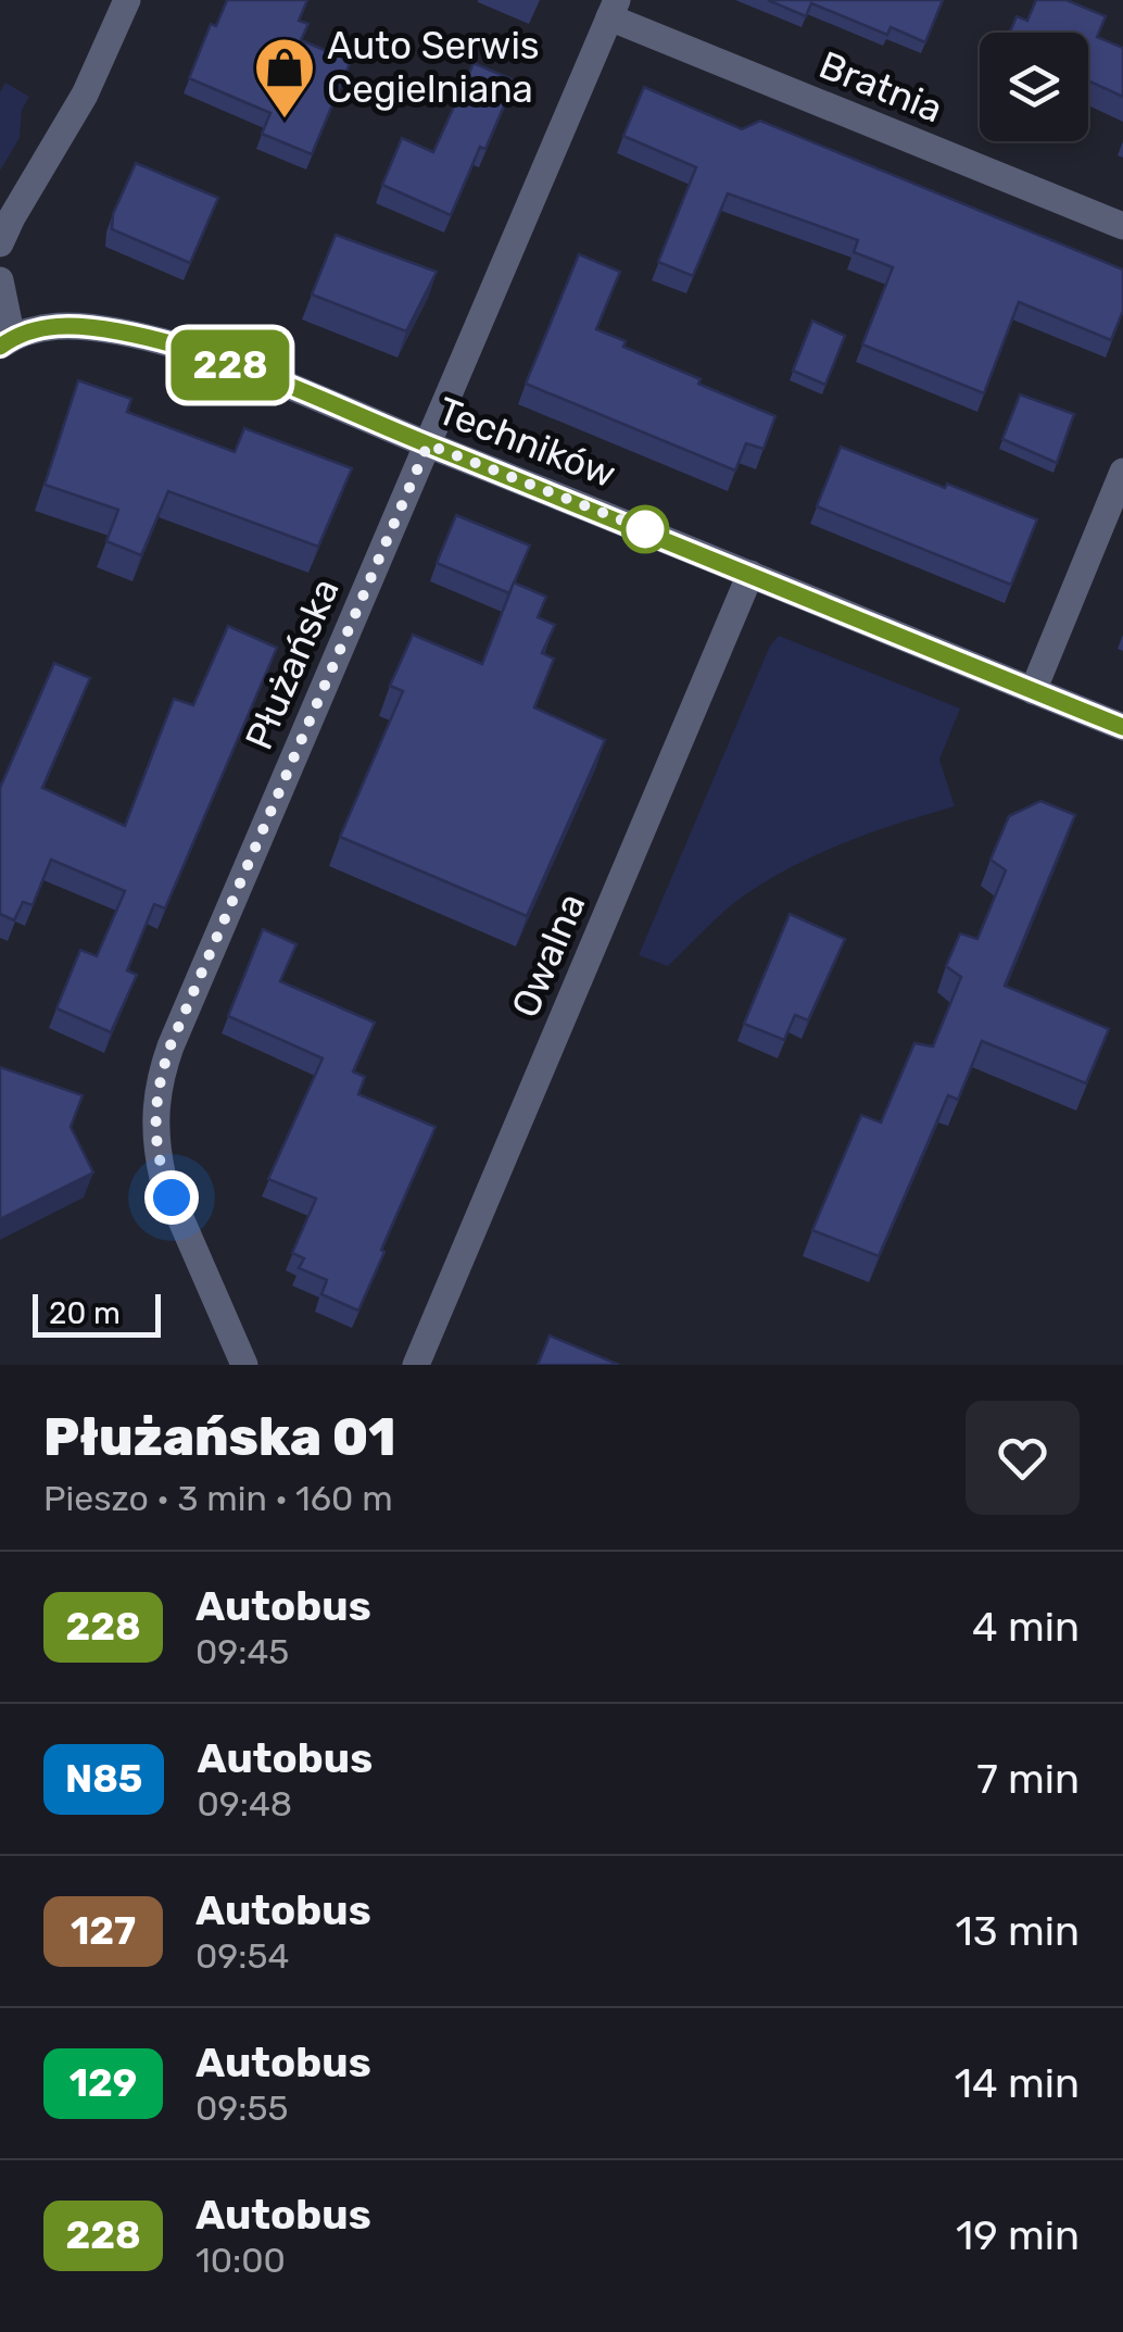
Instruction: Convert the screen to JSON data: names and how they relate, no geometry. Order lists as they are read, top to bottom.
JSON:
{
  "streets": {
    "street": [
      "Bratnia",
      "Techników",
      "Płużańska",
      "Owalna"
    ]
  },
  "crossings": [
    ["Bratnia", "Płużańska"],
    ["Techników", "Płużańska"],
    ["Techników", "Owalna"]
  ],
  "places": {
    "shop": ["Auto Serwis Cegielniana"]
  },
  "lines": ["bus line 228"],
  "scale_bar": "20 m",
  "page": {
    "on_map": "228",
    "scale": "20 m",
    "heading": ["Płużańska 01", "Pieszo · 3 min · 160 m"],
    "list": [
      {
        "mark": "228",
        "name": "Autobus",
        "note": "09:45",
        "value": "4 min"
      },
      {
        "mark": "N85",
        "name": "Autobus",
        "note": "09:48",
        "value": "7 min"
      },
      {
        "mark": "127",
        "name": "Autobus",
        "note": "09:54",
        "value": "13 min"
      },
      {
        "mark": "129",
        "name": "Autobus",
        "note": "09:55",
        "value": "14 min"
      },
      {
        "mark": "228",
        "name": "Autobus",
        "note": "10:00",
        "value": "19 min"
      }
    ]
  }
}
